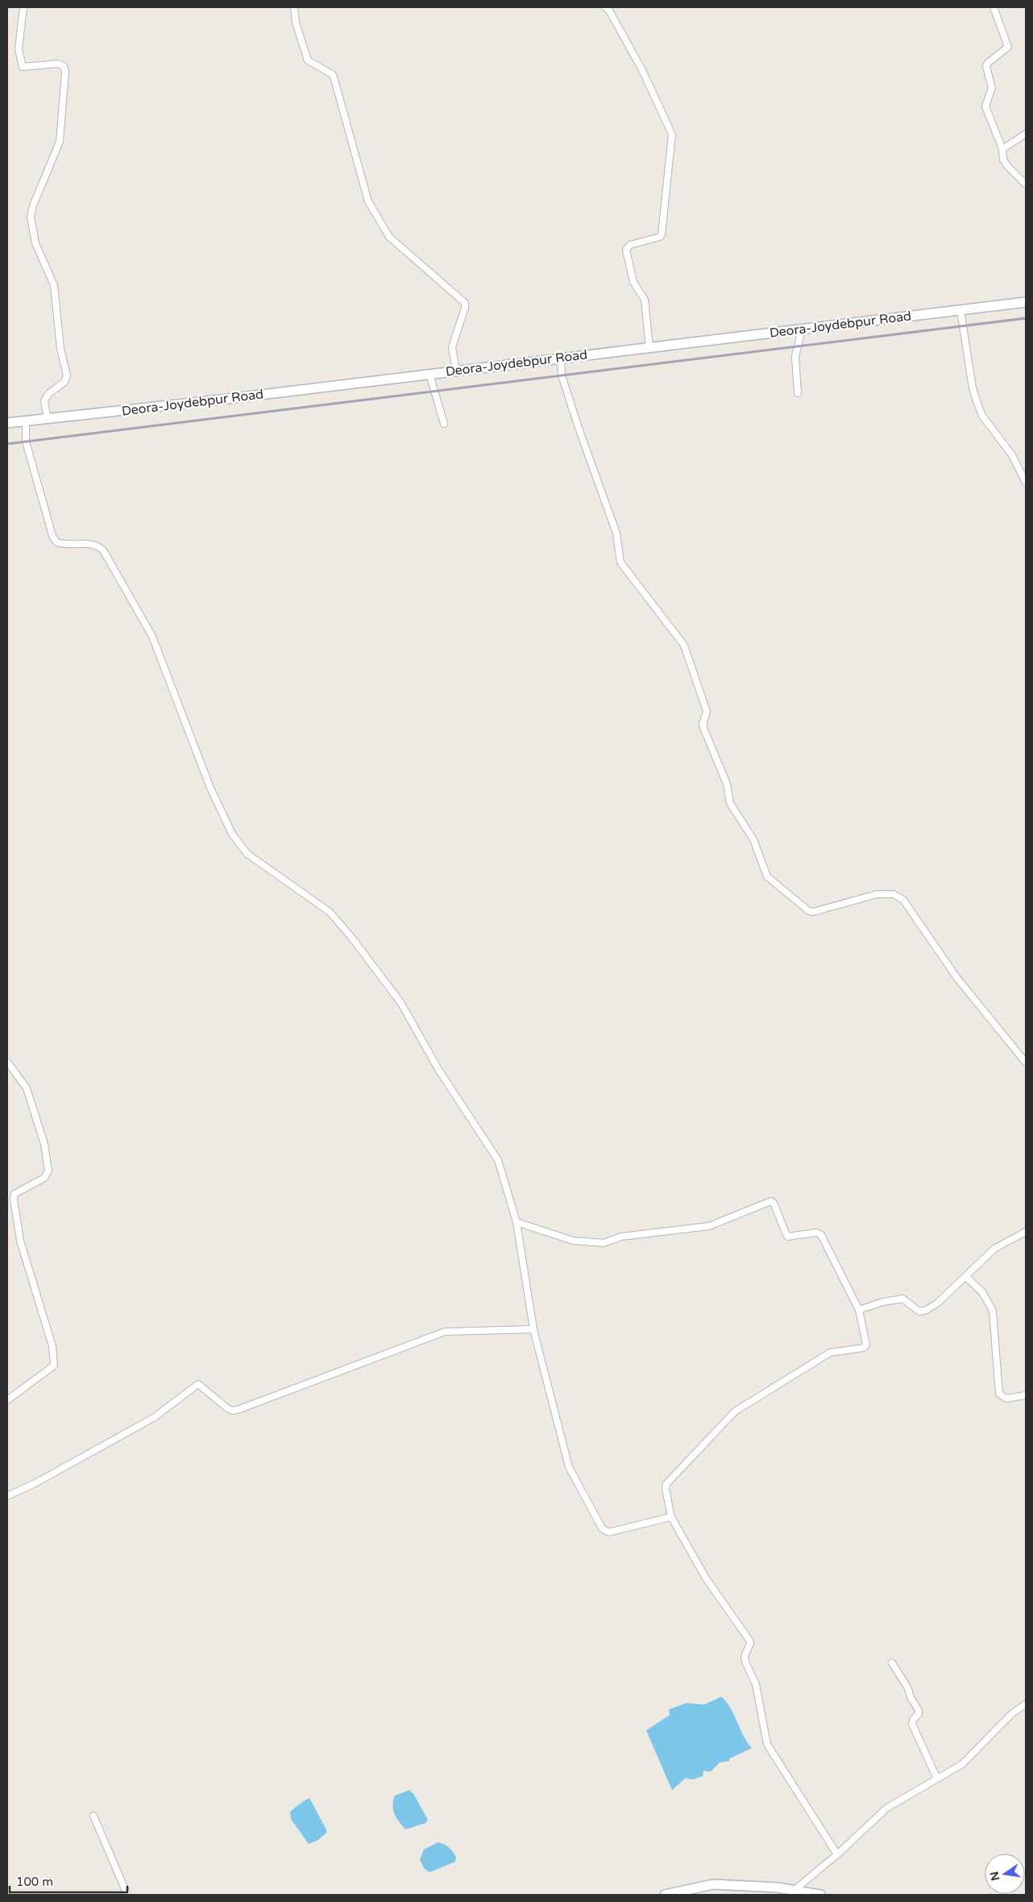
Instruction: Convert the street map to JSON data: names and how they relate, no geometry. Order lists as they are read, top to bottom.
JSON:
{
  "streets": {
    "street": ["Deora-Joydebpur Road"]
  },
  "scale_bar": "100 m",
  "north": "left"
}
